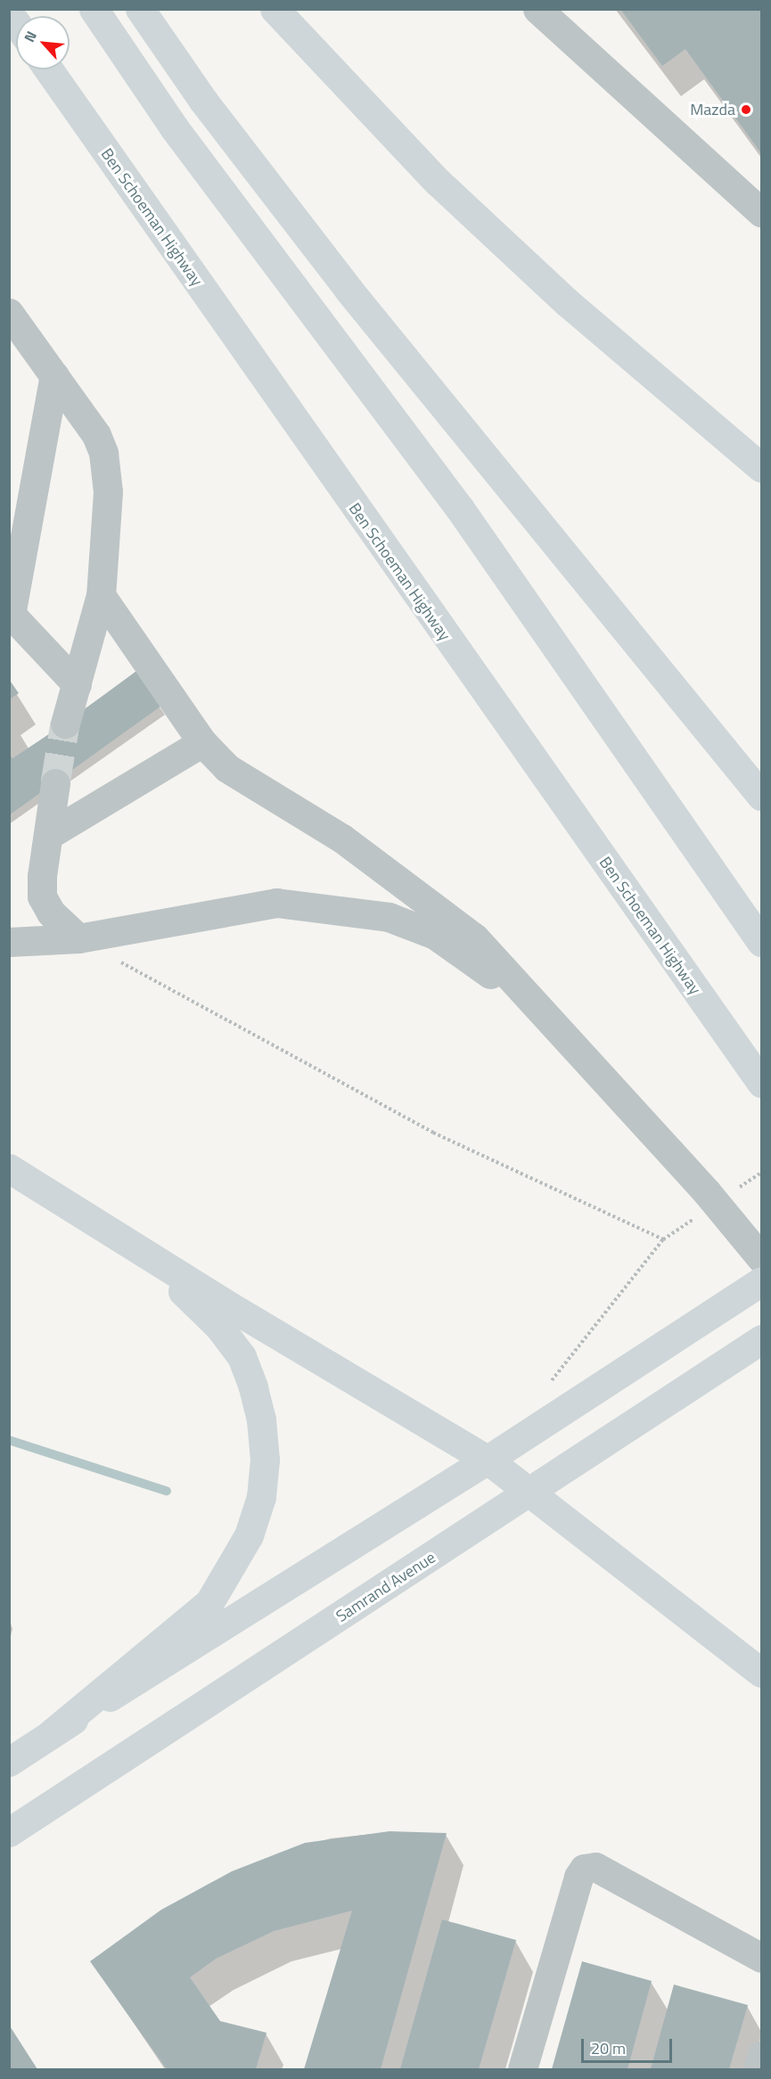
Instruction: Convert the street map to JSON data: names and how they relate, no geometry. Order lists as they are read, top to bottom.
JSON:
{
  "streets": {
    "main road": ["Ben Schoeman Highway", "Samrand Avenue"]
  },
  "places": ["Mazda"],
  "scale_bar": "20 m",
  "north": "top left"
}
